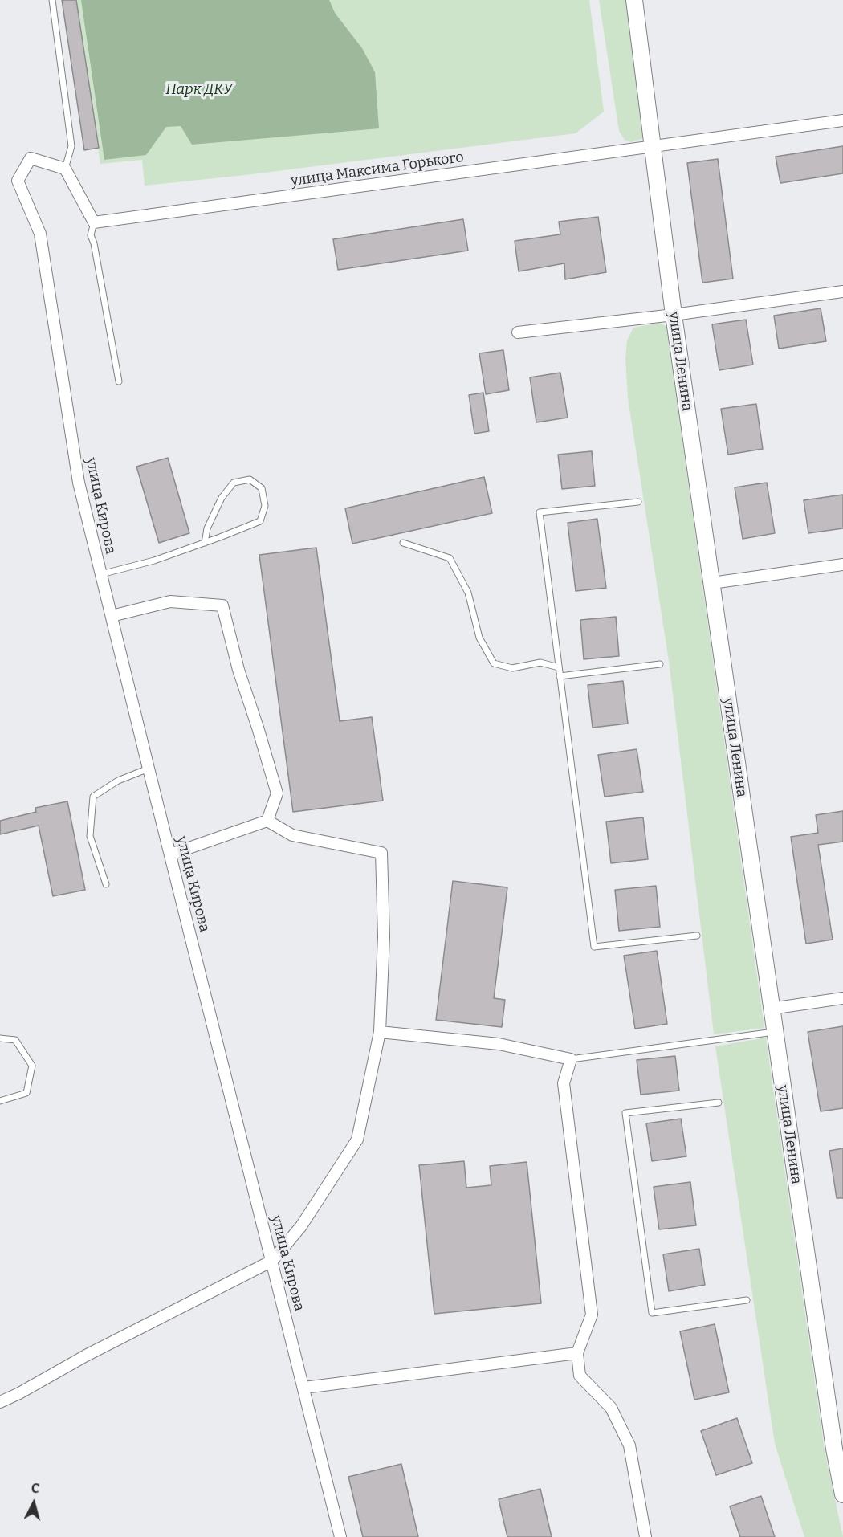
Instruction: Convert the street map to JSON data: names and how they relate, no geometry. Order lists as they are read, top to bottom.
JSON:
{
  "streets": {
    "street": ["улица Максима Горького", "улица Ленина", "улица Кирова"]
  },
  "crossings": [
    ["улица Максима Горького", "улица Ленина"]
  ],
  "parks": ["Парк ДКУ"],
  "north": "top"
}
